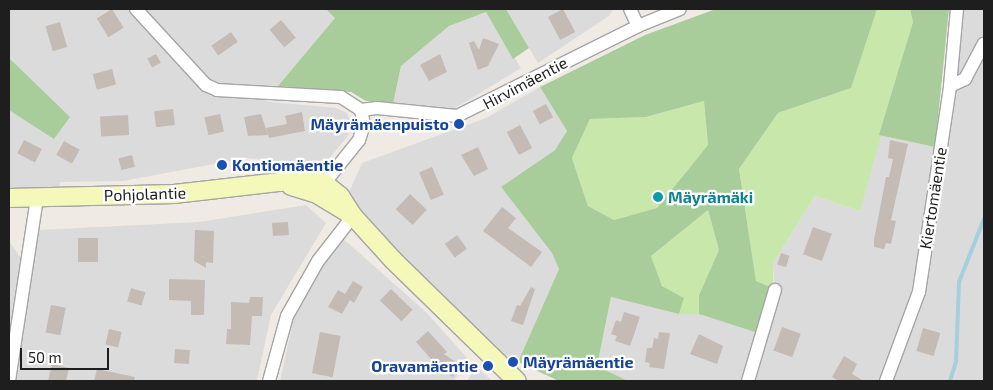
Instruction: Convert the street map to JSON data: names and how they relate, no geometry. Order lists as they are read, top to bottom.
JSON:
{
  "streets": {
    "street": ["Hirvimäentie", "Pohjolantie", "Kiertomäentie"]
  },
  "places": [
    "Mäyrämäenpuisto",
    "Kontiomäentie",
    "Mäyrämäki",
    "Mäyrämäentie",
    "Oravamäentie"
  ],
  "scale_bar": "50 m"
}
